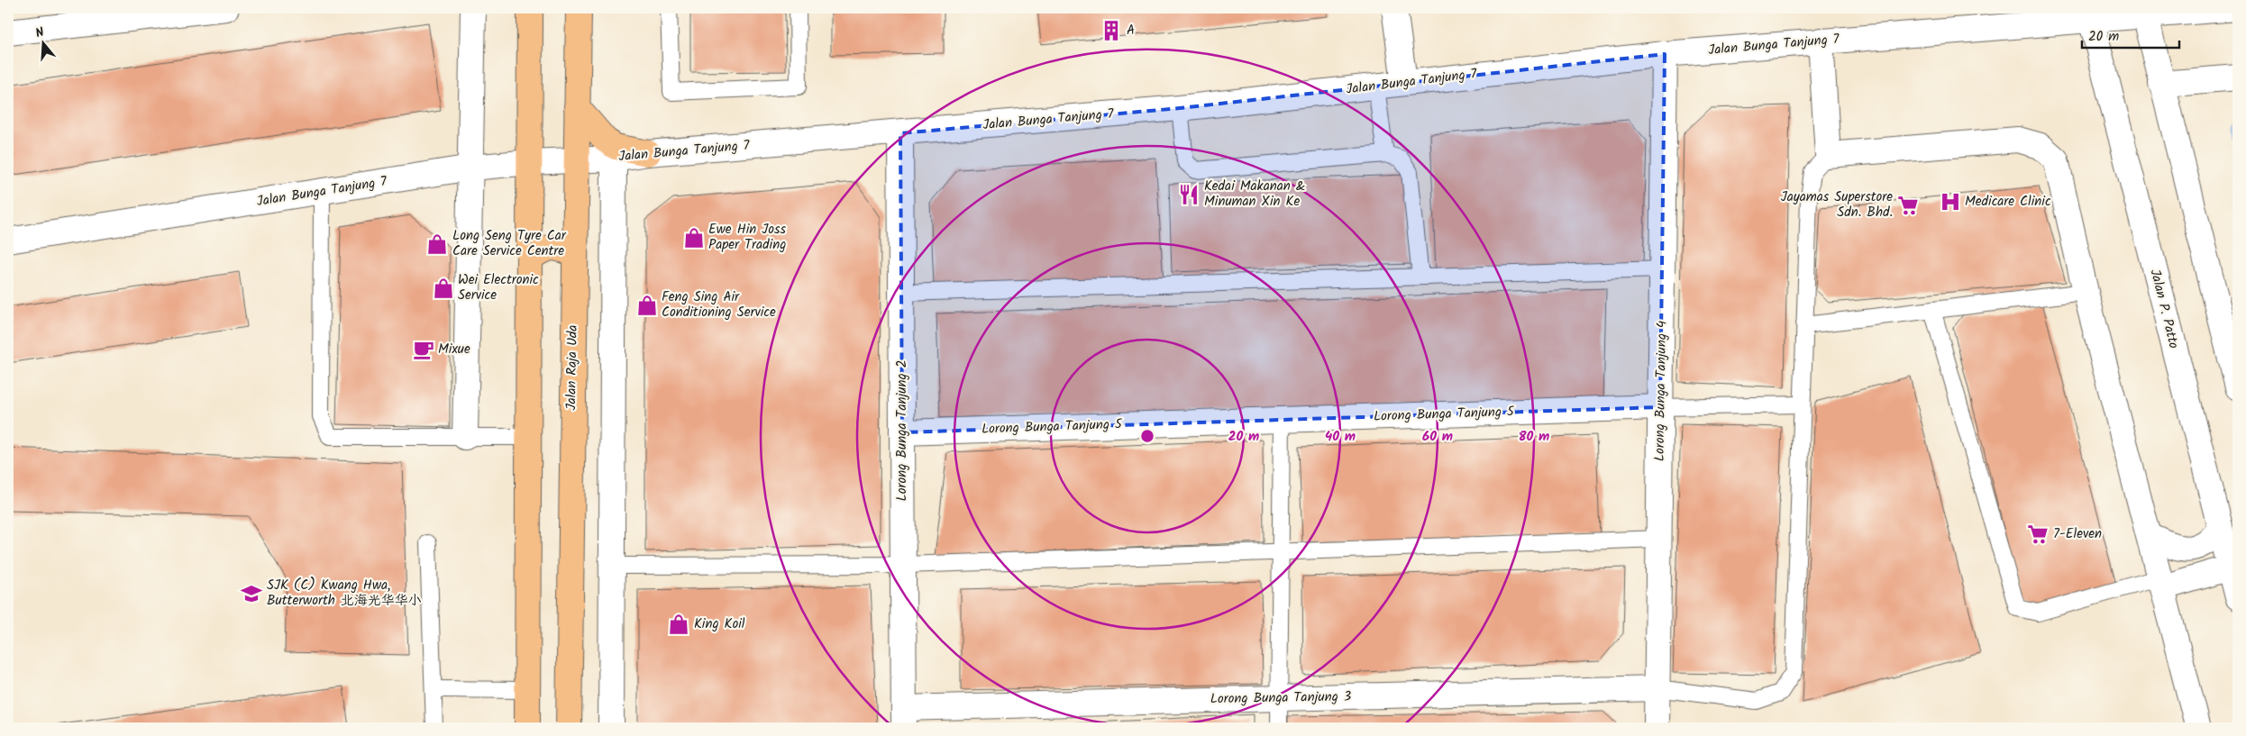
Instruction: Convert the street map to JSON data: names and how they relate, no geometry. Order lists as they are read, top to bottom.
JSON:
{
  "streets": {
    "main road": ["Jalan Raja Uda"],
    "street": [
      "Jalan Bunga Tanjung 7",
      "Jalan P. Patto",
      "Lorong Bunga Tanjung 4",
      "Lorong Bunga Tanjung 5",
      "Lorong Bunga Tanjung 2",
      "Lorong Bunga Tanjung 3"
    ]
  },
  "crossings": [
    ["Jalan Bunga Tanjung 7", "Jalan P. Patto"],
    ["Jalan Bunga Tanjung 7", "Jalan Raja Uda"],
    ["Jalan Bunga Tanjung 7", "Lorong Bunga Tanjung 4"],
    ["Jalan Bunga Tanjung 7", "Lorong Bunga Tanjung 2"],
    ["Lorong Bunga Tanjung 4", "Lorong Bunga Tanjung 5"],
    ["Lorong Bunga Tanjung 4", "Lorong Bunga Tanjung 3"],
    ["Lorong Bunga Tanjung 5", "Lorong Bunga Tanjung 2"],
    ["Lorong Bunga Tanjung 2", "Lorong Bunga Tanjung 3"]
  ],
  "places": {
    "building": ["A"],
    "restaurant": ["Kedai Makanan & Minuman Xin Ke"],
    "hospital": ["Medicare Clinic"],
    "supermarket": ["Jayamas Superstore Sdn. Bhd.", "7-Eleven"],
    "shop": [
      "Ewe Hin Joss Paper Trading",
      "Long Seng Tyre Car Care Service Centre",
      "Wei Electronic Service",
      "Feng Sing Air Conditioning Service",
      "King Koil"
    ],
    "cafe": ["Mixue"],
    "school or university": ["SJK (C) Kwang Hwa, Butterworth 北海光华华小"]
  },
  "scale_bar": "20 m",
  "north": "top",
  "rings": [
    "20 m",
    "40 m",
    "60 m",
    "80 m"
  ]
}
